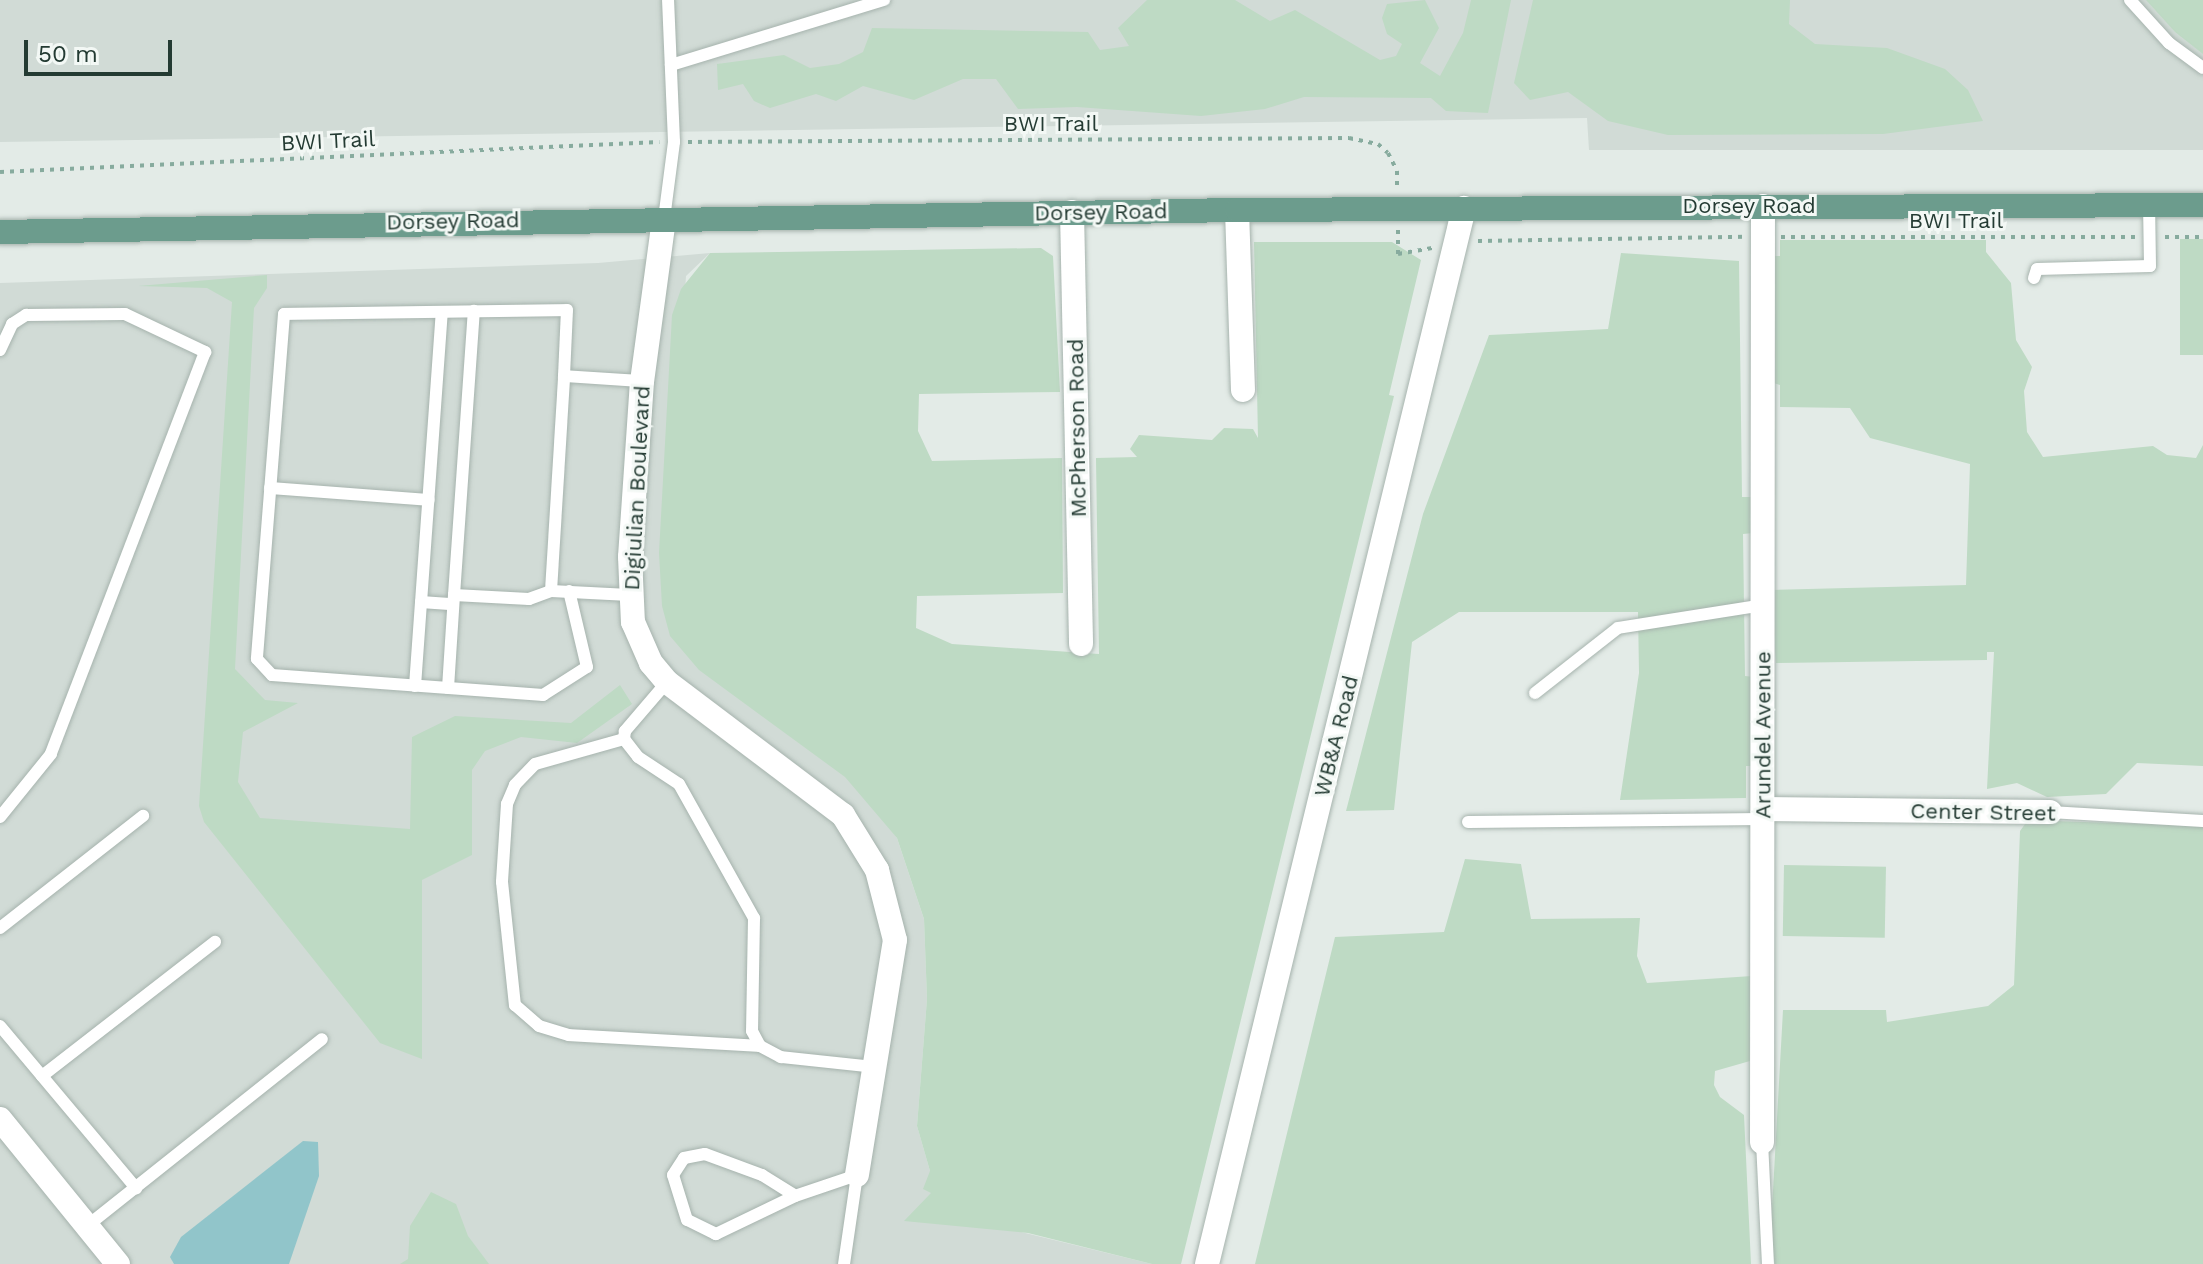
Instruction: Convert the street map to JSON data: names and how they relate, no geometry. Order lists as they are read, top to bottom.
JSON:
{
  "streets": {
    "main road": ["Dorsey Road"],
    "street": [
      "McPherson Road",
      "Digiulian Boulevard",
      "Arundel Avenue",
      "WB&A Road",
      "Center Street"
    ],
    "path": ["BWI Trail"]
  },
  "crossings": [
    ["Dorsey Road", "McPherson Road"],
    ["Dorsey Road", "Digiulian Boulevard"],
    ["Dorsey Road", "Arundel Avenue"],
    ["Dorsey Road", "WB&A Road"],
    ["Arundel Avenue", "Center Street"]
  ],
  "scale_bar": "50 m"
}
